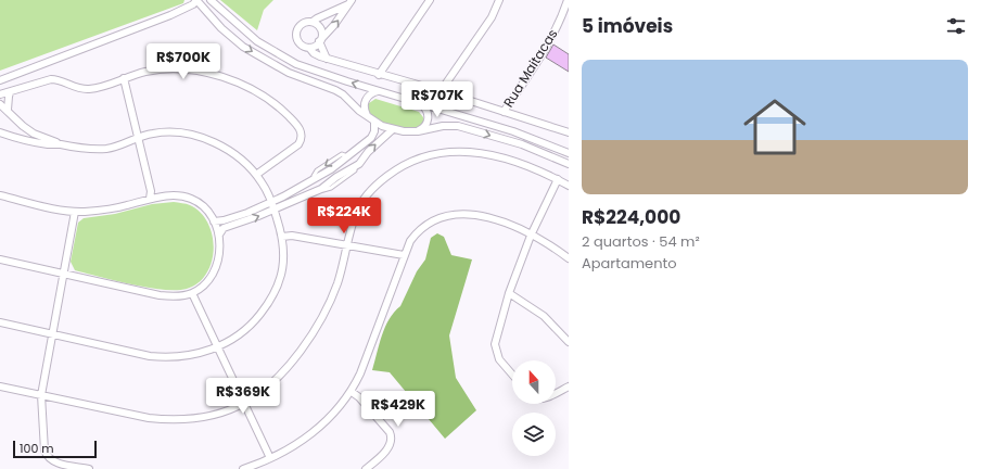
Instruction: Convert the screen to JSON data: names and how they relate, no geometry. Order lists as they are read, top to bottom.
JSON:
{
  "streets": {
    "street": ["Rua Maitacas"]
  },
  "scale_bar": "100 m",
  "north": "top",
  "page": {
    "heading": "5 imóveis",
    "price": [
      "R$700K",
      "R$707K",
      "R$224K",
      "R$369K",
      "R$429K"
    ],
    "list": [
      {
        "name": "R$224,000",
        "note": "2 quartos · 54 m² · Apartamento"
      }
    ],
    "scale": "100 m"
  }
}
